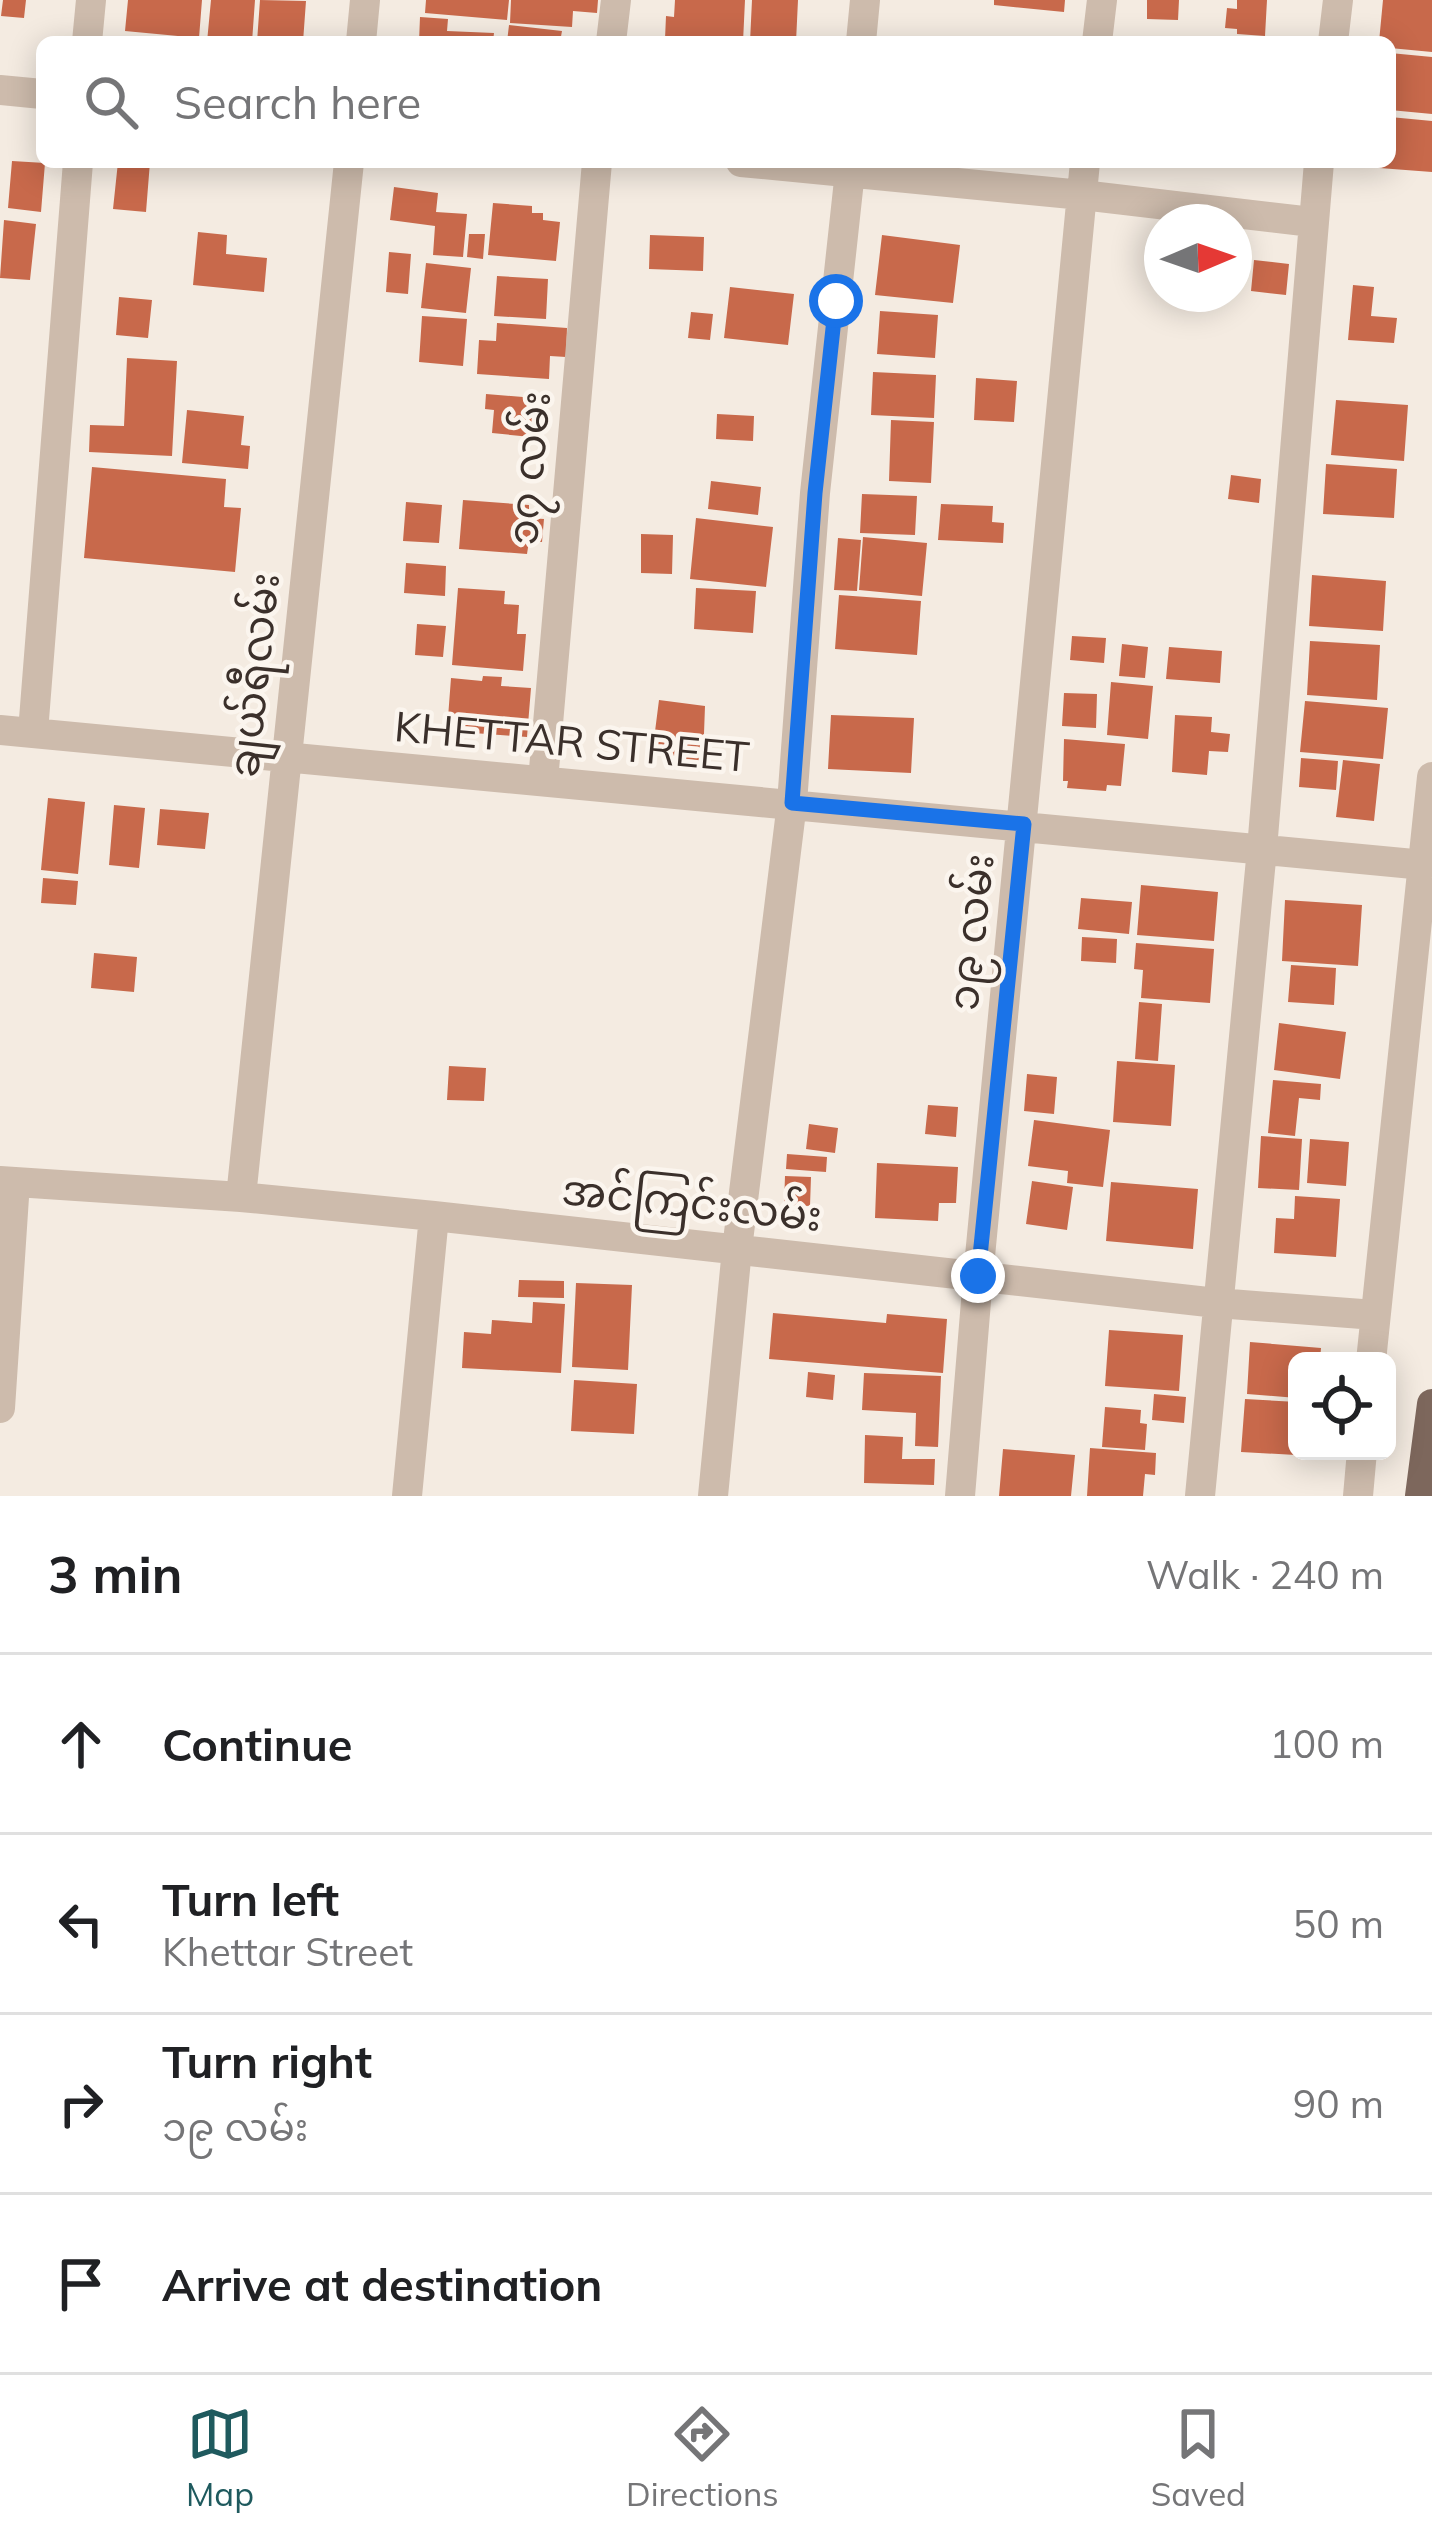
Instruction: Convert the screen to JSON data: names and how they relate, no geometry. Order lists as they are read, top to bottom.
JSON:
{
  "streets": {
    "street": [
      "၁၇ လမ်း",
      "ချယ်ရီလမ်း",
      "KHETTAR STREET",
      "၁၉ လမ်း",
      "အင်ကြင်းလမ်း"
    ]
  },
  "crossings": [
    ["၁၇ လမ်း", "KHETTAR STREET"],
    ["ချယ်ရီလမ်း", "KHETTAR STREET"],
    ["ချယ်ရီလမ်း", "အင်ကြင်းလမ်း"],
    ["KHETTAR STREET", "၁၉ လမ်း"],
    ["၁၉ လမ်း", "အင်ကြင်းလမ်း"]
  ],
  "north": "right",
  "page": {
    "search": "Search here",
    "heading": ["3 min", "Walk · 240 m"],
    "list": [
      ["Continue", "100 m"],
      ["Turn left", "Khettar Street", "50 m"],
      ["Turn right", "၁၉ လမ်း", "90 m"],
      "Arrive at destination"
    ],
    "nav": ["Map", "Directions", "Saved"]
  }
}
